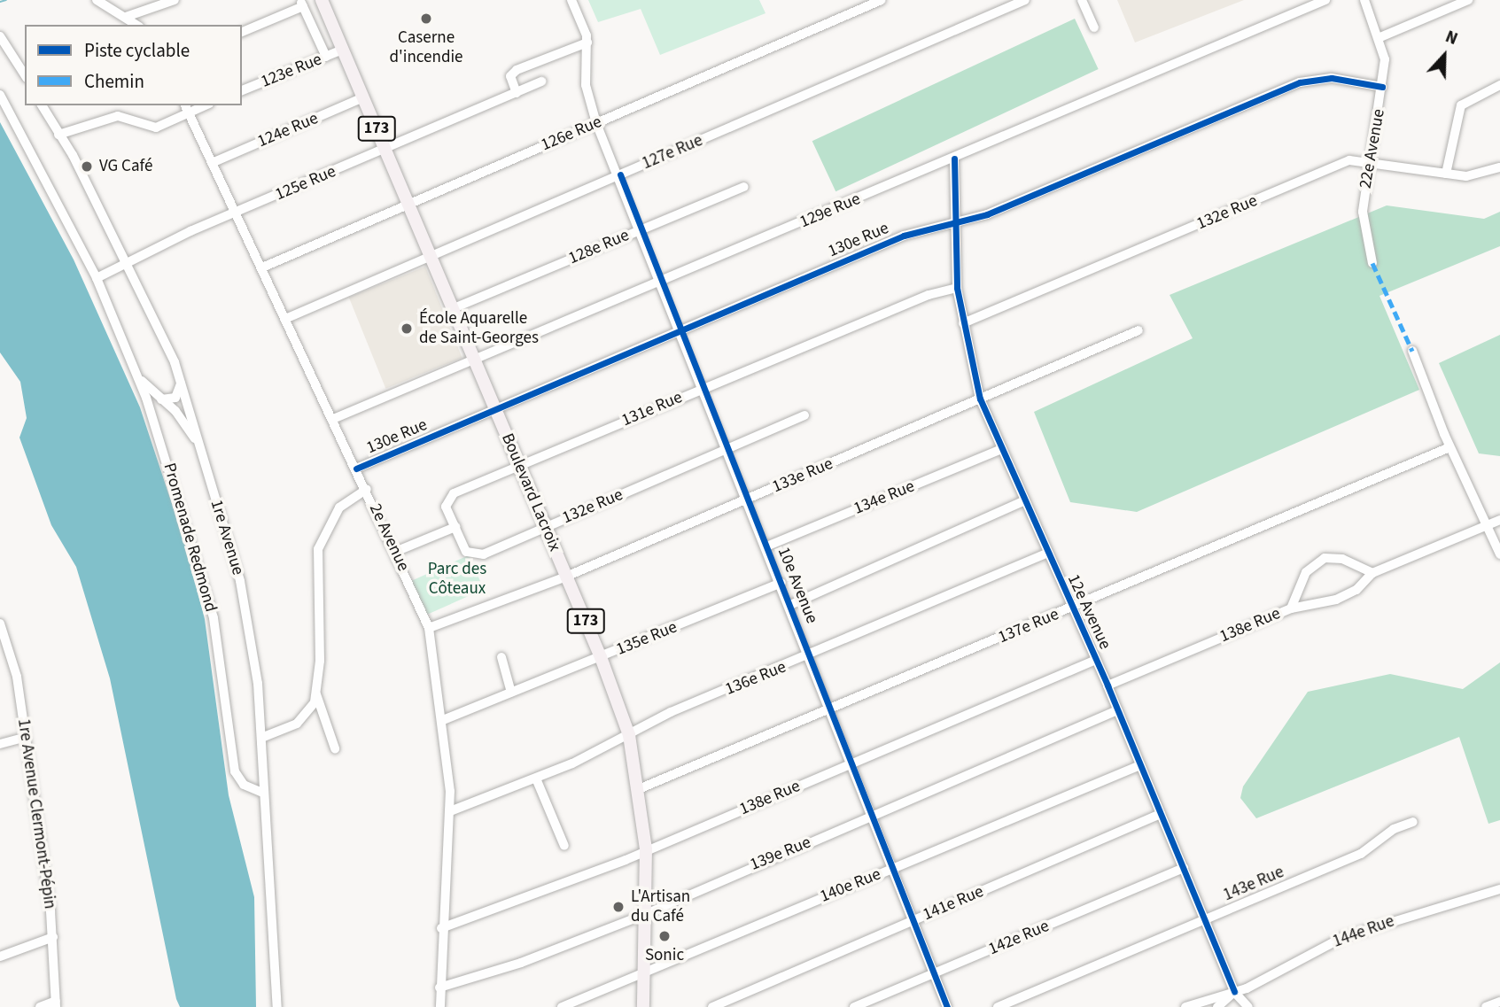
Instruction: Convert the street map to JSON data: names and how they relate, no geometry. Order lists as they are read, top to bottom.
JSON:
{
  "streets": {
    "main road": ["173", "Boulevard Lacroix"],
    "street": [
      "123e Rue",
      "124e Rue",
      "126e Rue",
      "22e Avenue",
      "127e Rue",
      "125e Rue",
      "129e Rue",
      "132e Rue",
      "130e Rue",
      "128e Rue",
      "131e Rue",
      "133e Rue",
      "134e Rue",
      "Promenade Redmond",
      "1re Avenue",
      "2e Avenue",
      "10e Avenue",
      "12e Avenue",
      "138e Rue",
      "137e Rue",
      "135e Rue",
      "136e Rue",
      "1re Avenue Clermont-Pépin",
      "139e Rue",
      "143e Rue",
      "140e Rue",
      "141e Rue",
      "144e Rue",
      "142e Rue"
    ]
  },
  "crossings": [
    ["123e Rue", "Boulevard Lacroix"],
    ["124e Rue", "Boulevard Lacroix"],
    ["124e Rue", "2e Avenue"],
    ["126e Rue", "Boulevard Lacroix"],
    ["126e Rue", "2e Avenue"],
    ["126e Rue", "10e Avenue"],
    ["22e Avenue", "132e Rue"],
    ["22e Avenue", "130e Rue"],
    ["127e Rue", "Boulevard Lacroix"],
    ["127e Rue", "2e Avenue"],
    ["127e Rue", "10e Avenue"],
    ["125e Rue", "Boulevard Lacroix"],
    ["125e Rue", "Promenade Redmond"],
    ["125e Rue", "1re Avenue"],
    ["125e Rue", "2e Avenue"],
    ["129e Rue", "Boulevard Lacroix"],
    ["129e Rue", "2e Avenue"],
    ["129e Rue", "10e Avenue"],
    ["129e Rue", "12e Avenue"],
    ["132e Rue", "131e Rue"],
    ["132e Rue", "Boulevard Lacroix"],
    ["132e Rue", "10e Avenue"],
    ["132e Rue", "12e Avenue"],
    ["130e Rue", "Boulevard Lacroix"],
    ["130e Rue", "2e Avenue"],
    ["130e Rue", "10e Avenue"],
    ["130e Rue", "12e Avenue"],
    ["128e Rue", "Boulevard Lacroix"],
    ["128e Rue", "10e Avenue"],
    ["131e Rue", "Boulevard Lacroix"],
    ["131e Rue", "10e Avenue"],
    ["131e Rue", "12e Avenue"],
    ["133e Rue", "Boulevard Lacroix"],
    ["133e Rue", "2e Avenue"],
    ["133e Rue", "10e Avenue"],
    ["133e Rue", "12e Avenue"],
    ["Boulevard Lacroix", "138e Rue"],
    ["Boulevard Lacroix", "137e Rue"],
    ["Boulevard Lacroix", "135e Rue"],
    ["Boulevard Lacroix", "136e Rue"],
    ["Boulevard Lacroix", "139e Rue"],
    ["Boulevard Lacroix", "140e Rue"],
    ["134e Rue", "10e Avenue"],
    ["134e Rue", "12e Avenue"],
    ["Promenade Redmond", "1re Avenue"],
    ["2e Avenue", "138e Rue"],
    ["2e Avenue", "135e Rue"],
    ["2e Avenue", "136e Rue"],
    ["2e Avenue", "139e Rue"],
    ["10e Avenue", "138e Rue"],
    ["10e Avenue", "137e Rue"],
    ["10e Avenue", "135e Rue"],
    ["10e Avenue", "136e Rue"],
    ["10e Avenue", "139e Rue"],
    ["10e Avenue", "140e Rue"],
    ["10e Avenue", "141e Rue"],
    ["10e Avenue", "142e Rue"],
    ["12e Avenue", "138e Rue"],
    ["12e Avenue", "137e Rue"],
    ["12e Avenue", "136e Rue"],
    ["12e Avenue", "139e Rue"],
    ["12e Avenue", "143e Rue"],
    ["12e Avenue", "140e Rue"],
    ["12e Avenue", "141e Rue"],
    ["12e Avenue", "144e Rue"],
    ["12e Avenue", "142e Rue"]
  ],
  "parks": ["Parc des Côteaux"],
  "places": [
    "Caserne d'incendie",
    "VG Café",
    "École Aquarelle de Saint-Georges",
    "L'Artisan du Café",
    "Sonic"
  ],
  "legend": ["Piste cyclable", "Chemin"],
  "north": "top"
}
